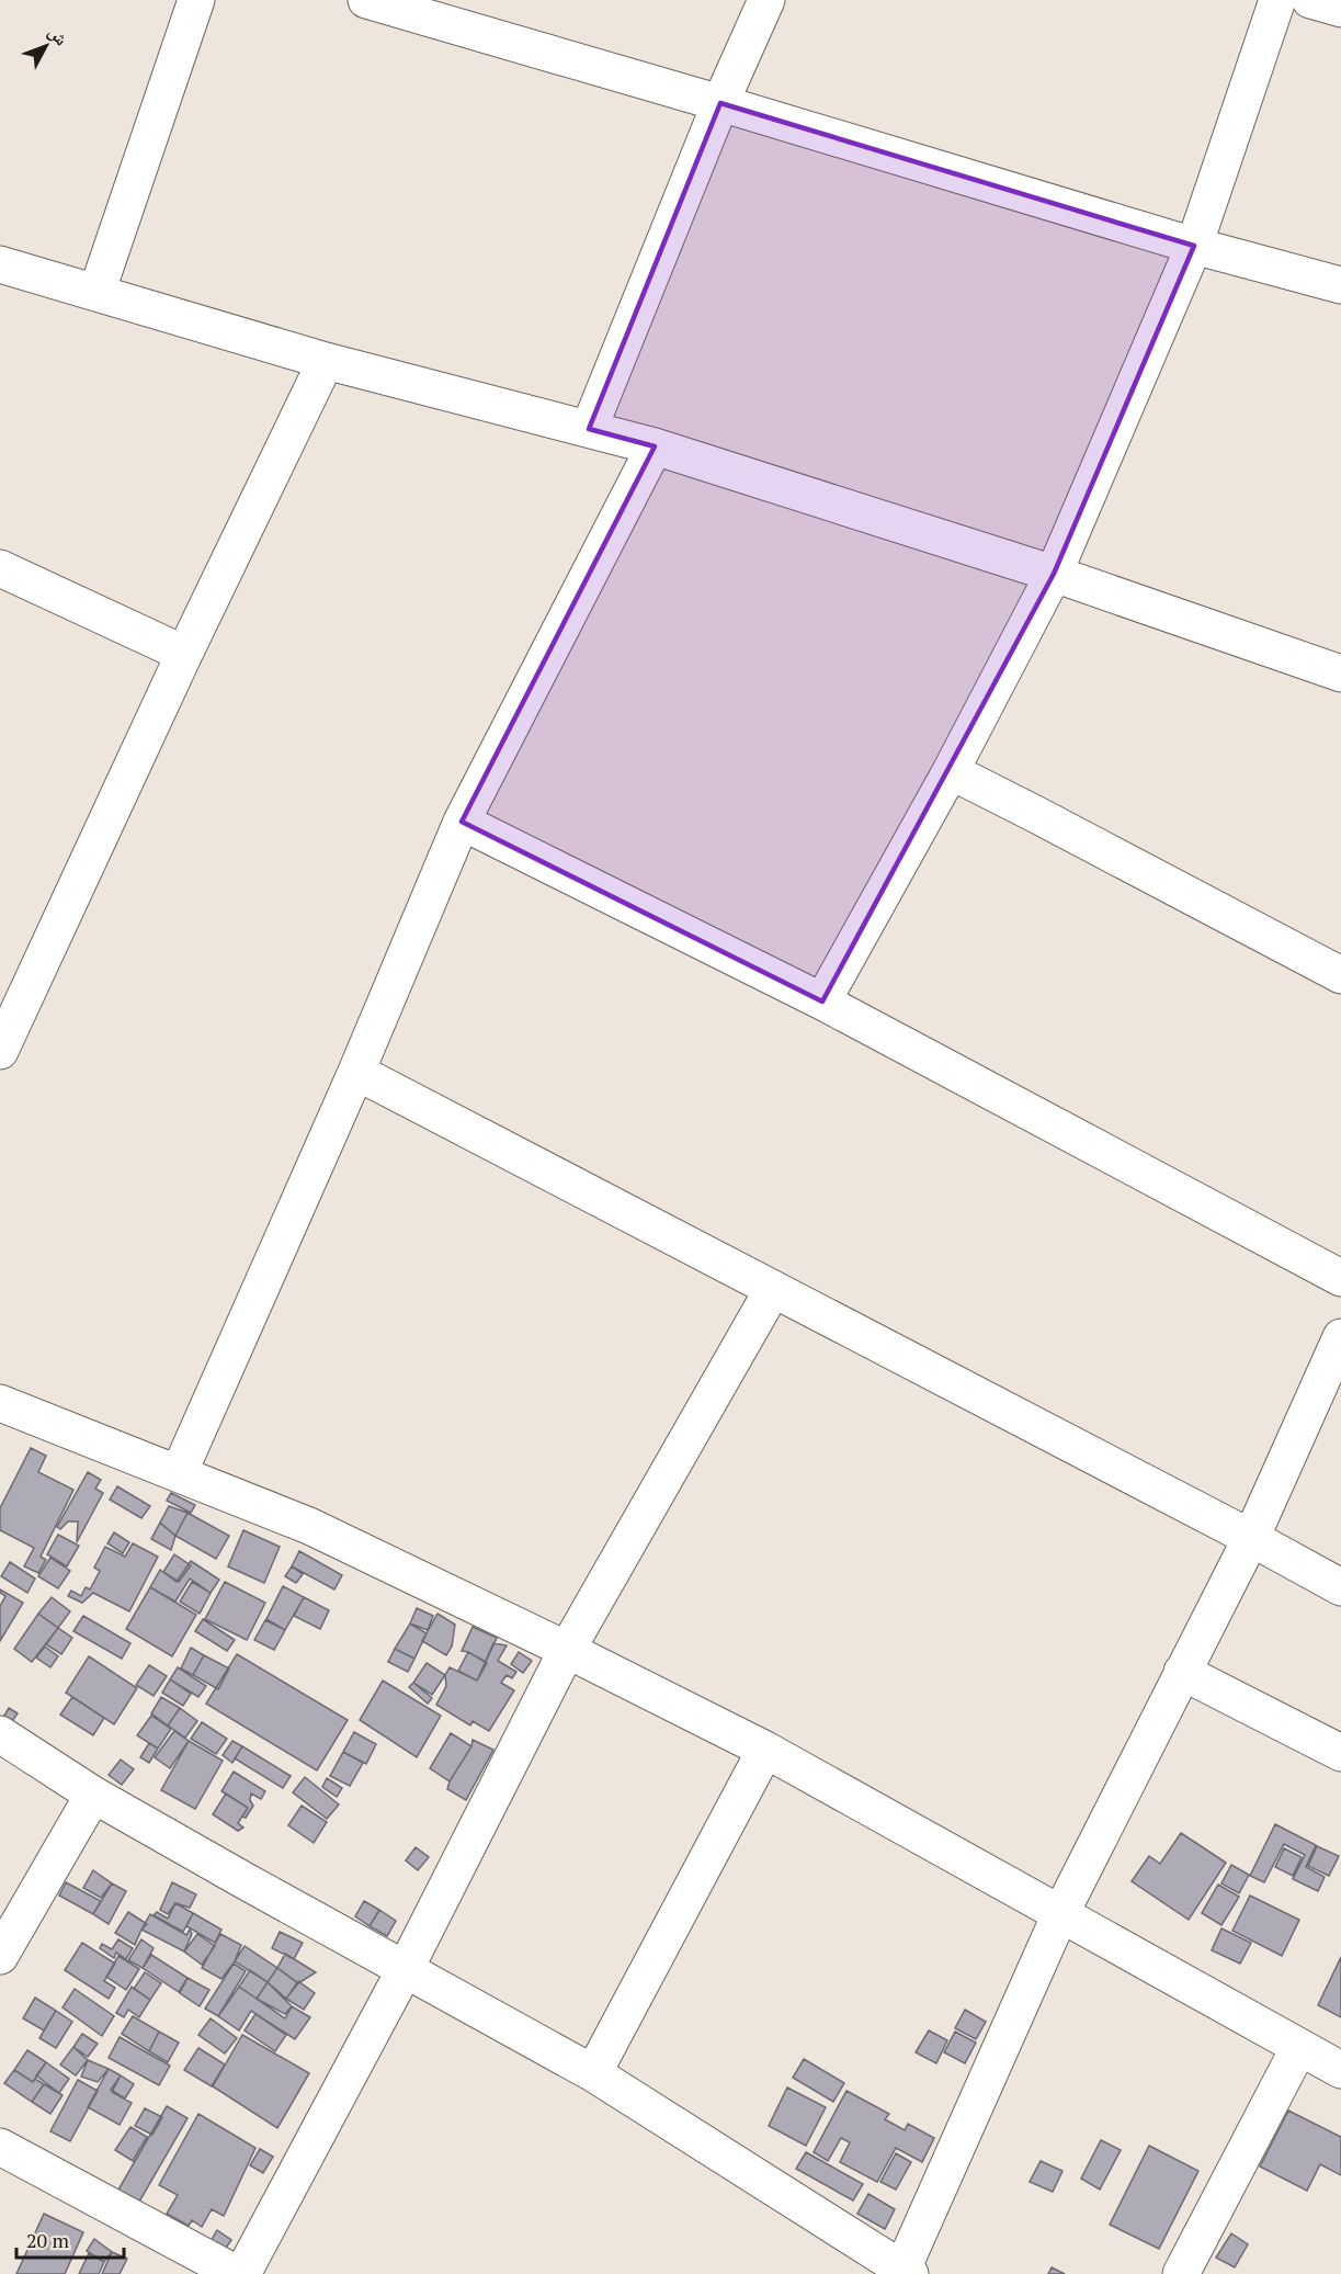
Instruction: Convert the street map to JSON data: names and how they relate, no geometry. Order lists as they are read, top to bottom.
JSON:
{
  "scale_bar": "20 m",
  "north": "top right"
}
